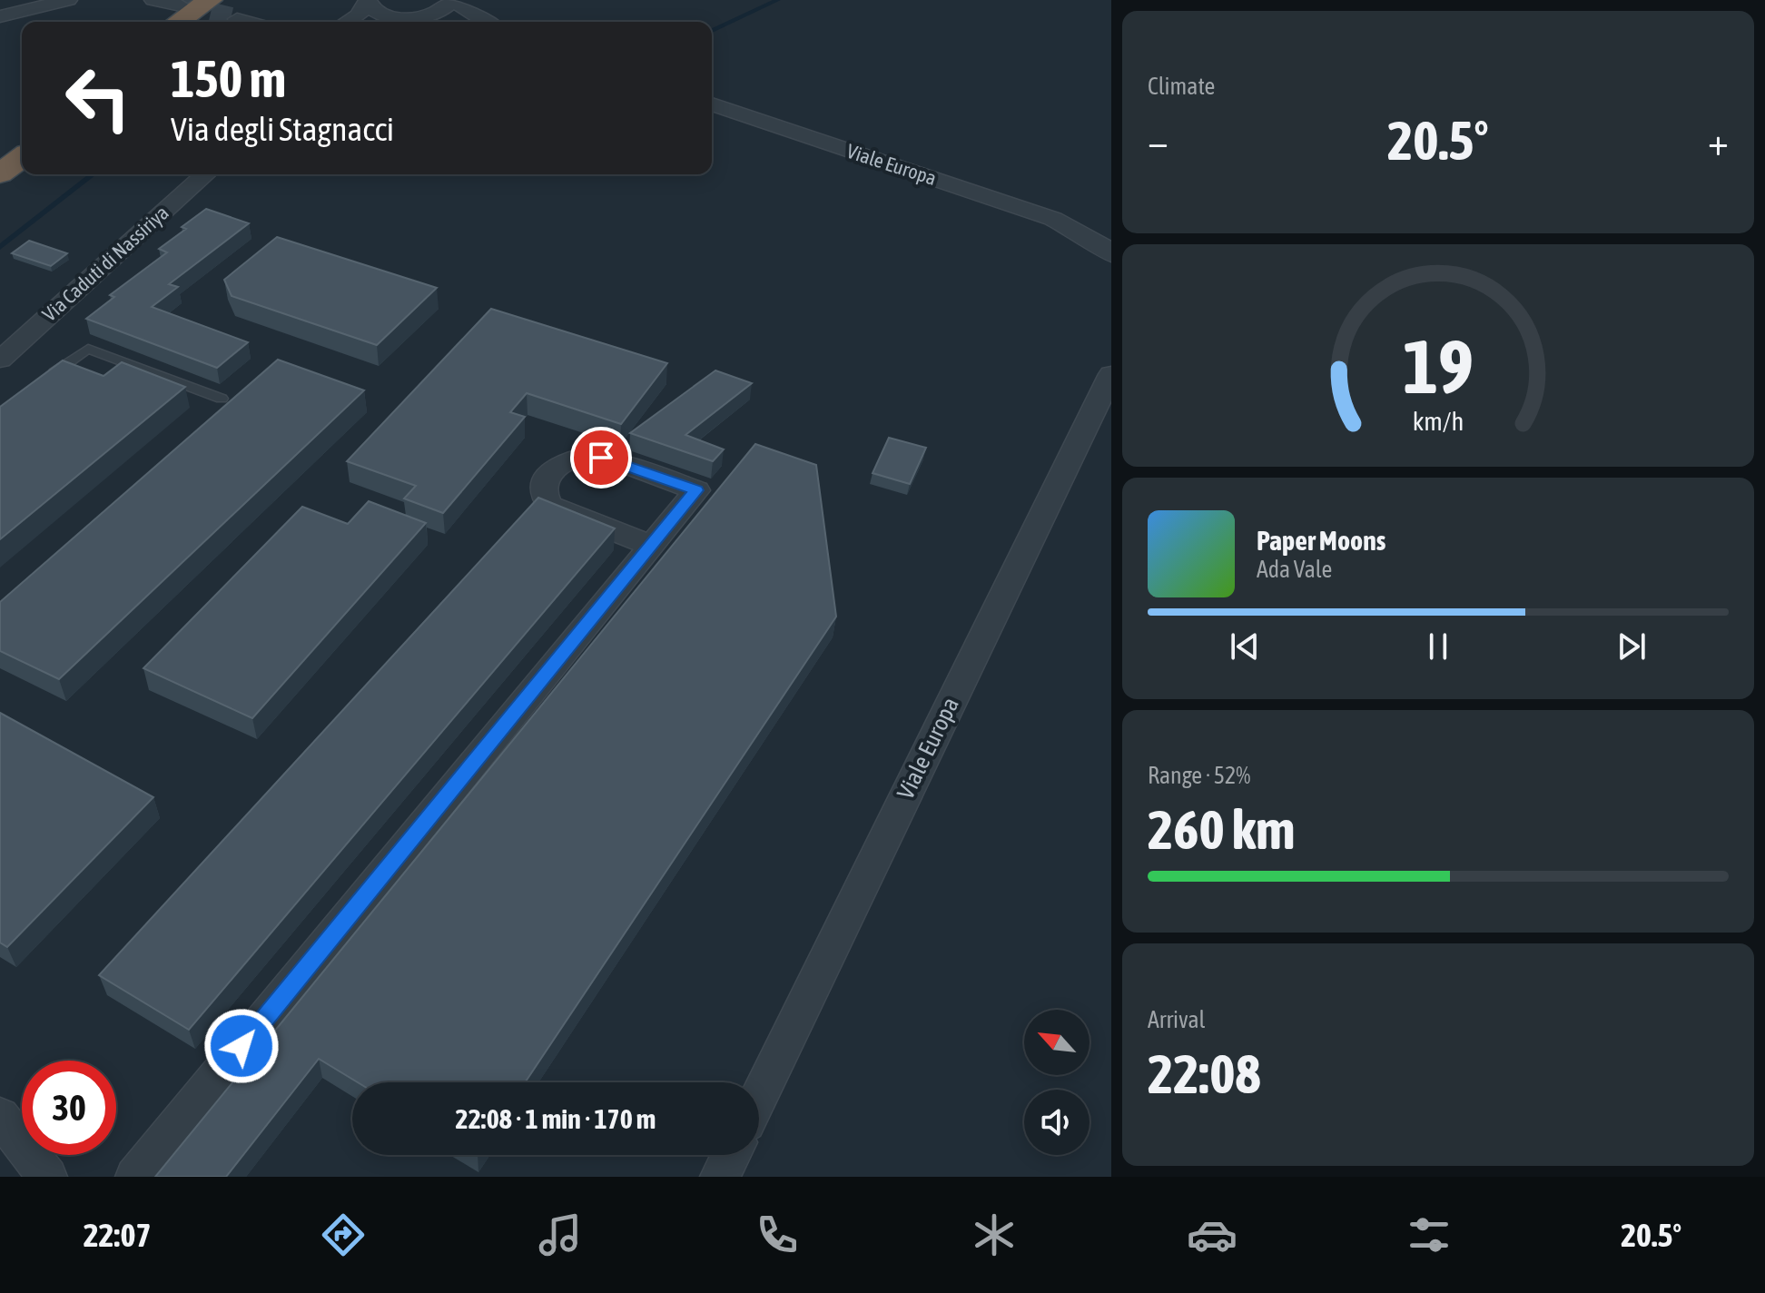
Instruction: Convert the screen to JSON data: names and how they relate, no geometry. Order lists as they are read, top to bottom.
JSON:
{
  "streets": {
    "street": ["Viale Europa", "Via Caduti di Nassiriya"]
  },
  "north": "top left",
  "page": {
    "tile": [
      "Climate",
      ["Range · 52%", "260 km"],
      ["Arrival", "22:08"]
    ],
    "turn": ["150 m", "Via degli Stagnacci"],
    "heat": ["−", "20.5°", "+"],
    "song": ["Paper Moons", "Ada Vale"],
    "limit": "30",
    "trip": "22:08 · 1 min · 170 m",
    "tabs": ["22:07", "20.5°"],
    "gauge": ["19", "km/h"]
  }
}
